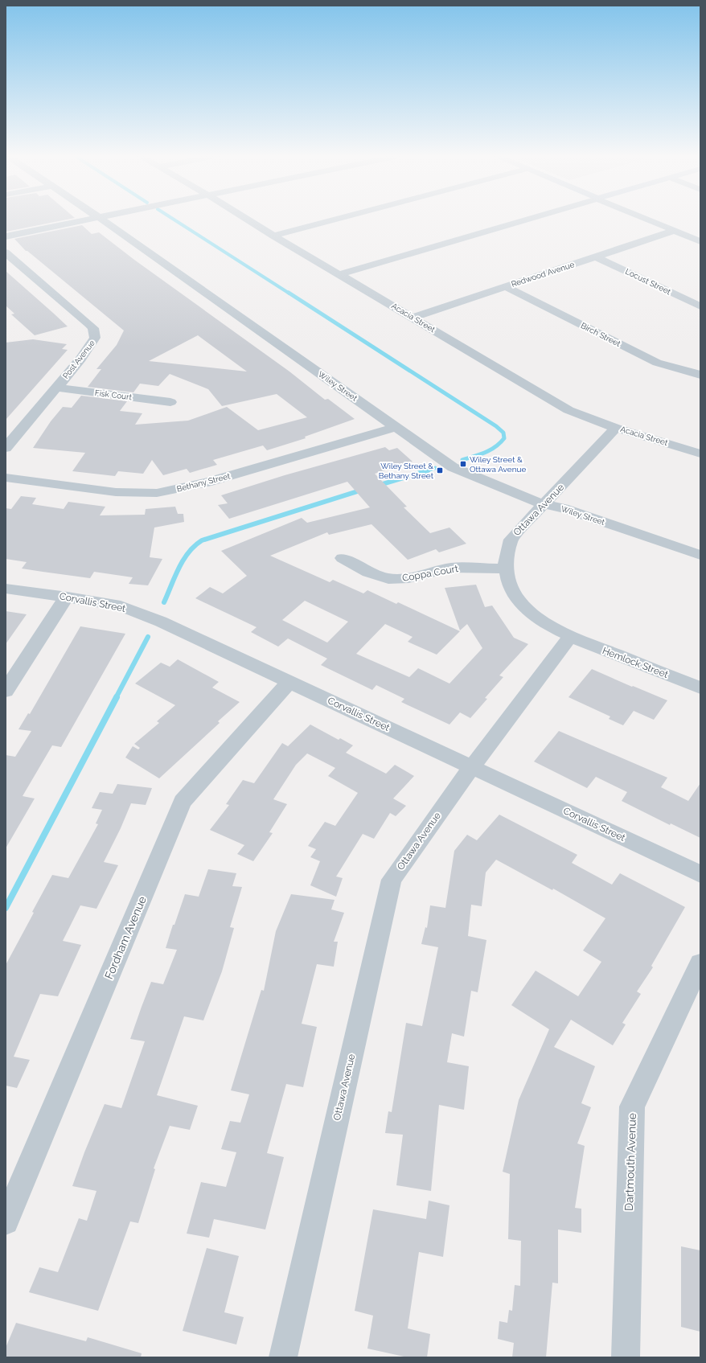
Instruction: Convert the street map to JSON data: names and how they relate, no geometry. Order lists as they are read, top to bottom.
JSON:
{
  "streets": {
    "street": [
      "Redwood Avenue",
      "Locust Street",
      "Acacia Street",
      "Birch Street",
      "Post Avenue",
      "Wiley Street",
      "Fisk Court",
      "Bethany Street",
      "Ottawa Avenue",
      "Coppa Court",
      "Corvallis Street",
      "Hemlock Street",
      "Fordham Avenue",
      "Dartmouth Avenue"
    ]
  },
  "crossings": [
    ["Redwood Avenue", "Locust Street"],
    ["Redwood Avenue", "Acacia Street"],
    ["Redwood Avenue", "Birch Street"],
    ["Acacia Street", "Ottawa Avenue"],
    ["Post Avenue", "Fisk Court"],
    ["Wiley Street", "Bethany Street"],
    ["Wiley Street", "Ottawa Avenue"],
    ["Ottawa Avenue", "Coppa Court"],
    ["Ottawa Avenue", "Corvallis Street"],
    ["Ottawa Avenue", "Hemlock Street"],
    ["Corvallis Street", "Fordham Avenue"]
  ],
  "places": {
    "transit": ["Wiley Street & Ottawa Avenue", "Wiley Street & Bethany Street"]
  }
}
